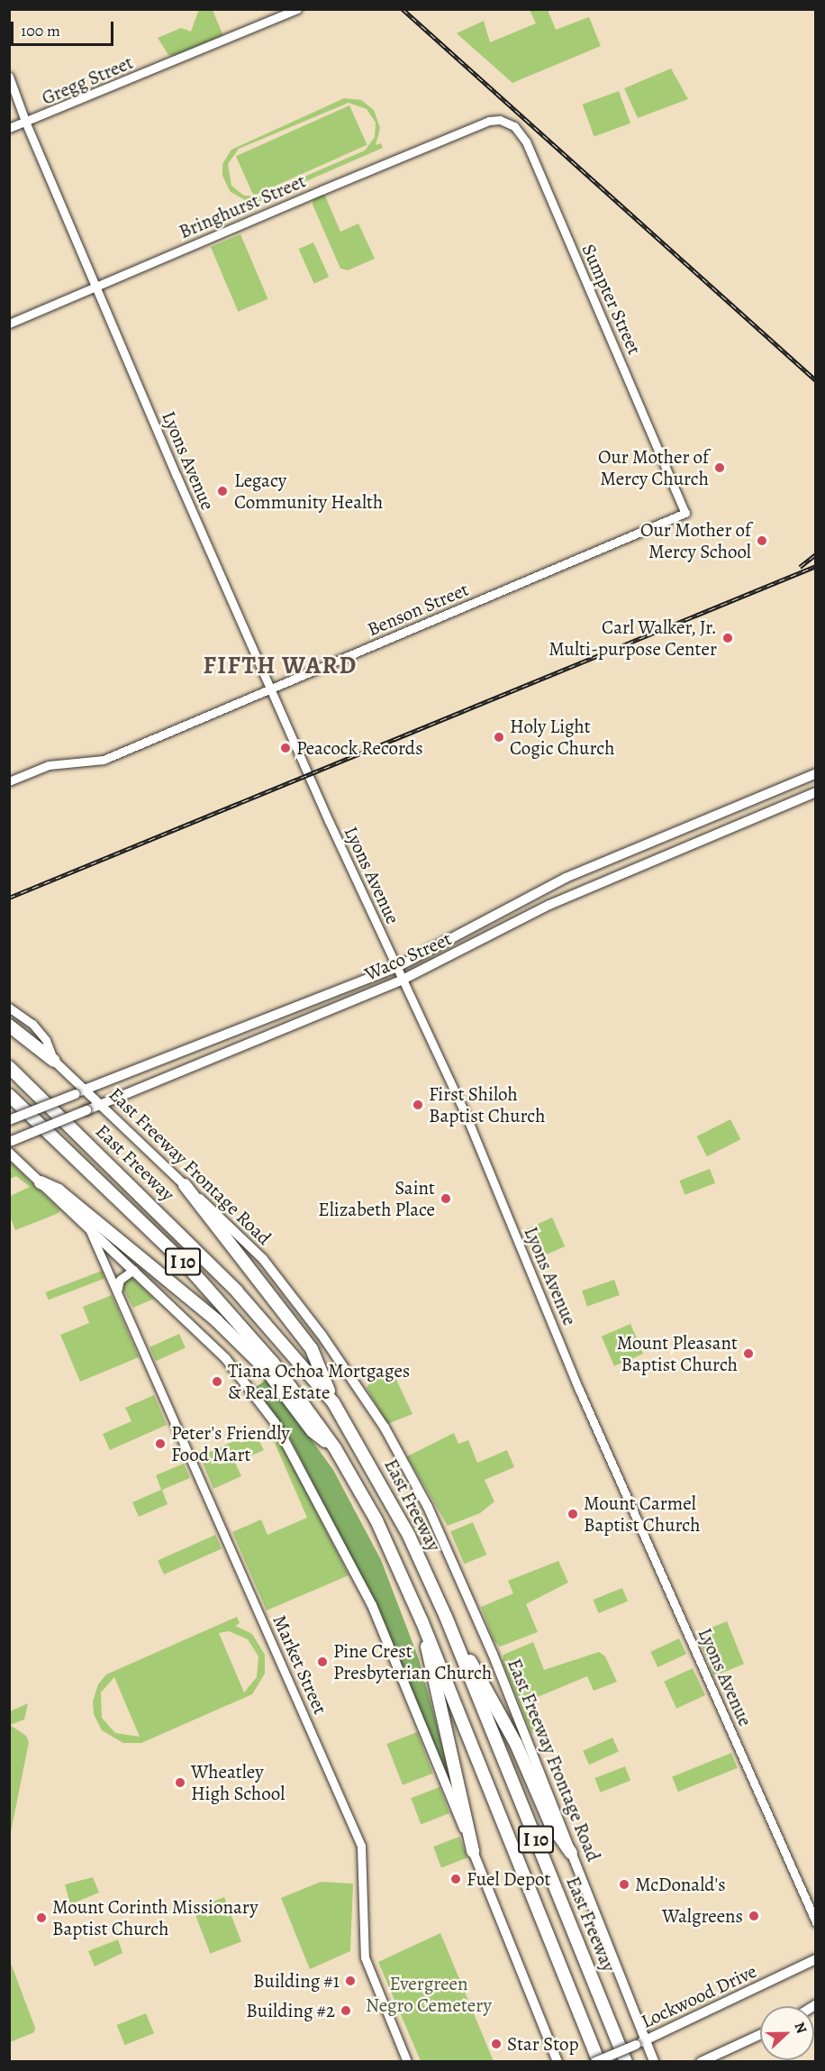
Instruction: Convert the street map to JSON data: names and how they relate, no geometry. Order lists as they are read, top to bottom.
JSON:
{
  "streets": {
    "highway": ["East Freeway", "I 10"],
    "main road": ["Waco Street", "East Freeway Frontage Road", "Lockwood Drive"],
    "street": [
      "Gregg Street",
      "Bringhurst Street",
      "Sumpter Street",
      "Lyons Avenue",
      "Benson Street",
      "Market Street"
    ]
  },
  "crossings": [
    ["Gregg Street", "Lyons Avenue"],
    ["Bringhurst Street", "Sumpter Street"],
    ["Bringhurst Street", "Lyons Avenue"],
    ["Sumpter Street", "Benson Street"],
    ["Lyons Avenue", "Benson Street"],
    ["Lyons Avenue", "Waco Street"],
    ["Waco Street", "East Freeway Frontage Road"],
    ["East Freeway", "Lockwood Drive"],
    ["East Freeway Frontage Road", "Lockwood Drive"]
  ],
  "districts": ["FIFTH WARD"],
  "parks": ["Evergreen Negro Cemetery"],
  "places": [
    "Our Mother of Mercy Church",
    "Legacy Community Health",
    "Our Mother of Mercy School",
    "Carl Walker, Jr. Multi-purpose Center",
    "Holy Light Cogic Church",
    "Peacock Records",
    "First Shiloh Baptist Church",
    "Saint Elizabeth Place",
    "Mount Pleasant Baptist Church",
    "Tiana Ochoa Mortgages & Real Estate",
    "Peter's Friendly Food Mart",
    "Mount Carmel Baptist Church",
    "Pine Crest Presbyterian Church",
    "Wheatley High School",
    "Fuel Depot",
    "McDonald's",
    "Walgreens",
    "Mount Corinth Missionary Baptist Church",
    "Building #1",
    "Building #2",
    "Star Stop"
  ],
  "scale_bar": "100 m",
  "north": "right"
}
